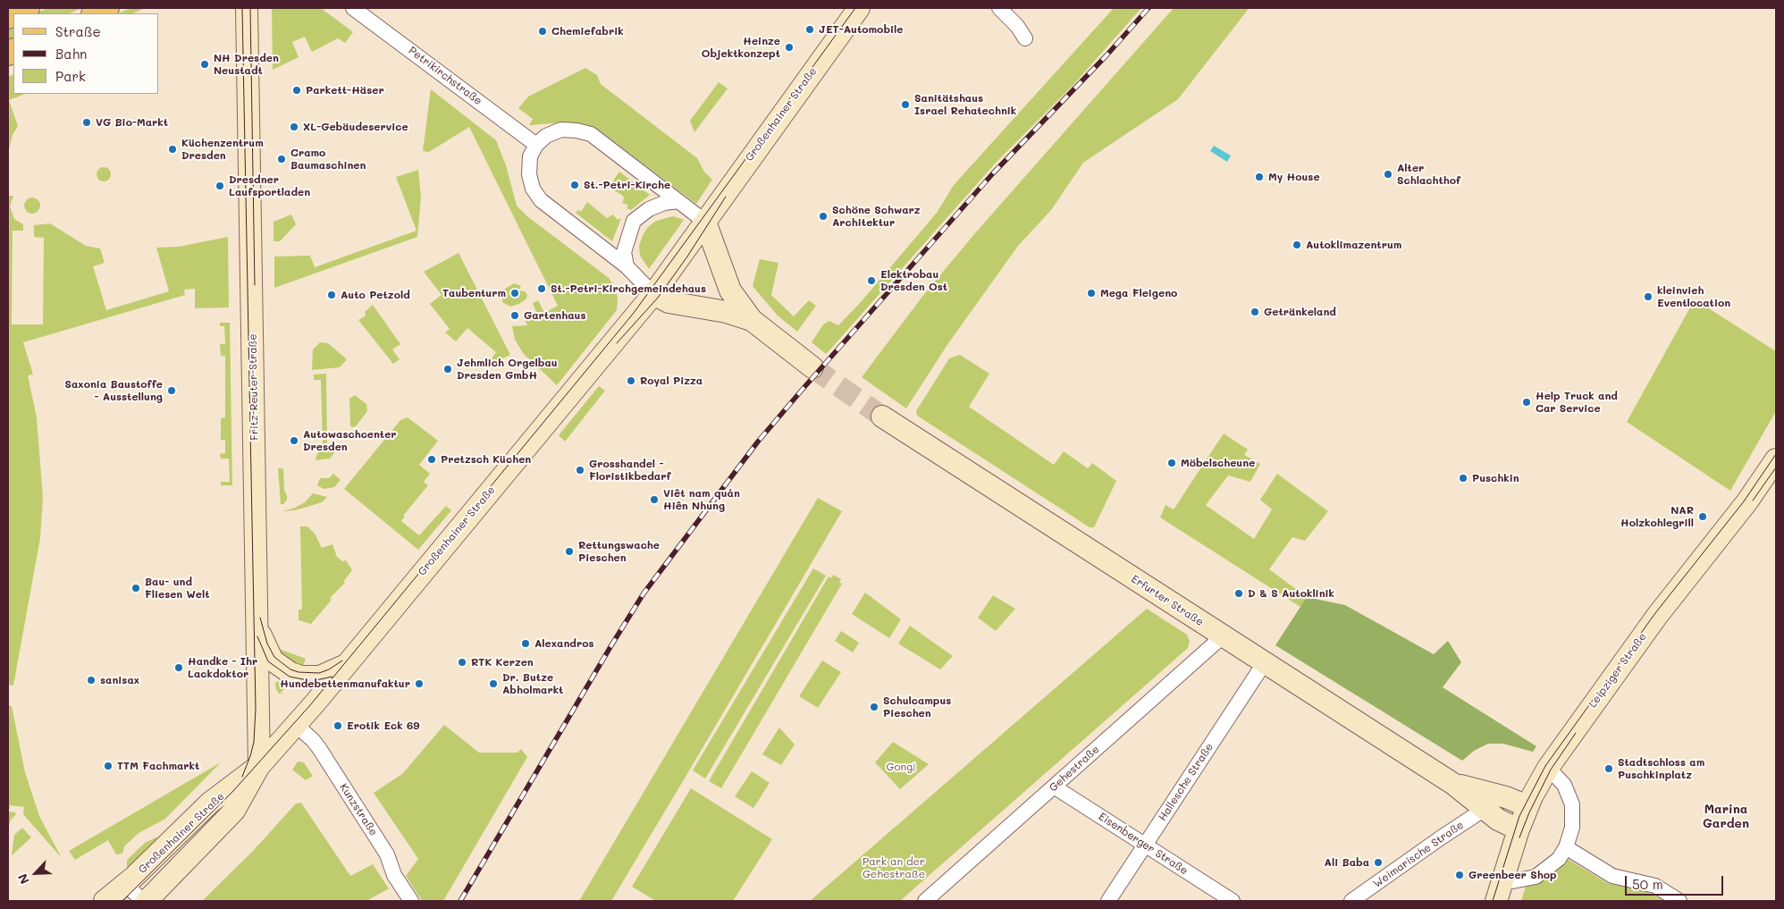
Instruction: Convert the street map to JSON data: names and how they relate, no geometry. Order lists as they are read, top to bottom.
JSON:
{
  "streets": {
    "main road": [
      "Großenhainer Straße",
      "Fritz-Reuter-Straße",
      "Erfurter Straße",
      "Leipziger Straße"
    ],
    "street": [
      "Petrikirchstraße",
      "Gehestraße",
      "Hallesche Straße",
      "Kunzstraße",
      "Eisenberger Straße",
      "Weimarische Straße"
    ]
  },
  "crossings": [
    ["Großenhainer Straße", "Fritz-Reuter-Straße"],
    ["Großenhainer Straße", "Kunzstraße"],
    ["Erfurter Straße", "Leipziger Straße"],
    ["Erfurter Straße", "Gehestraße"],
    ["Erfurter Straße", "Hallesche Straße"],
    ["Erfurter Straße", "Weimarische Straße"],
    ["Gehestraße", "Eisenberger Straße"],
    ["Hallesche Straße", "Eisenberger Straße"]
  ],
  "districts": ["Marina Garden"],
  "parks": ["Gong!", "Park an der Gehestraße"],
  "places": [
    "JET-Automobile",
    "Chemiefabrik",
    "Heinze Objektkonzept",
    "NH Dresden Neustadt",
    "Parkett-Häser",
    "Sanitätshaus Israel Rehatechnik",
    "VG Bio-Markt",
    "XL-Gebäudeservice",
    "Küchenzentrum Dresden",
    "Cramo Baumaschinen",
    "Alter Schlachthof",
    "My House",
    "St.-Petri-Kirche",
    "Dresdner Laufsportladen",
    "Schöne Schwarz Architektur",
    "Autoklimazentrum",
    "Elektrobau Dresden Ost",
    "St.-Petri-Kirchgemeindehaus",
    "Taubenturm",
    "Mega Fleigeno",
    "Auto Petzold",
    "kleinvieh Eventlocation",
    "Getränkeland",
    "Gartenhaus",
    "Jehmlich Orgelbau Dresden GmbH",
    "Royal Pizza",
    "Saxonia Baustoffe - Ausstellung",
    "Help Truck and Car Service",
    "Autowaschcenter Dresden",
    "Pretzsch Küchen",
    "Möbelscheune",
    "Grosshandel - Floristikbedarf",
    "Puschkin",
    "Viêt nam quán Hiên Nhung",
    "NAR Holzkohlegrill",
    "Rettungswache Pieschen",
    "Bau- und Fliesen Welt",
    "D & S Autoklinik",
    "Alexandros",
    "RTK Kerzen",
    "Handke - Ihr Lackdoktor",
    "sanisax",
    "Hundebettenmanufaktur",
    "Dr. Butze Abholmarkt",
    "Schulcampus Pieschen",
    "Erotik Eck 69",
    "TTM Fachmarkt",
    "Stadtschloss am Puschkinplatz",
    "Ali Baba",
    "Greenbeer Shop"
  ],
  "legend": ["Straße", "Bahn", "Park"],
  "scale_bar": "50 m",
  "north": "bottom left"
}
